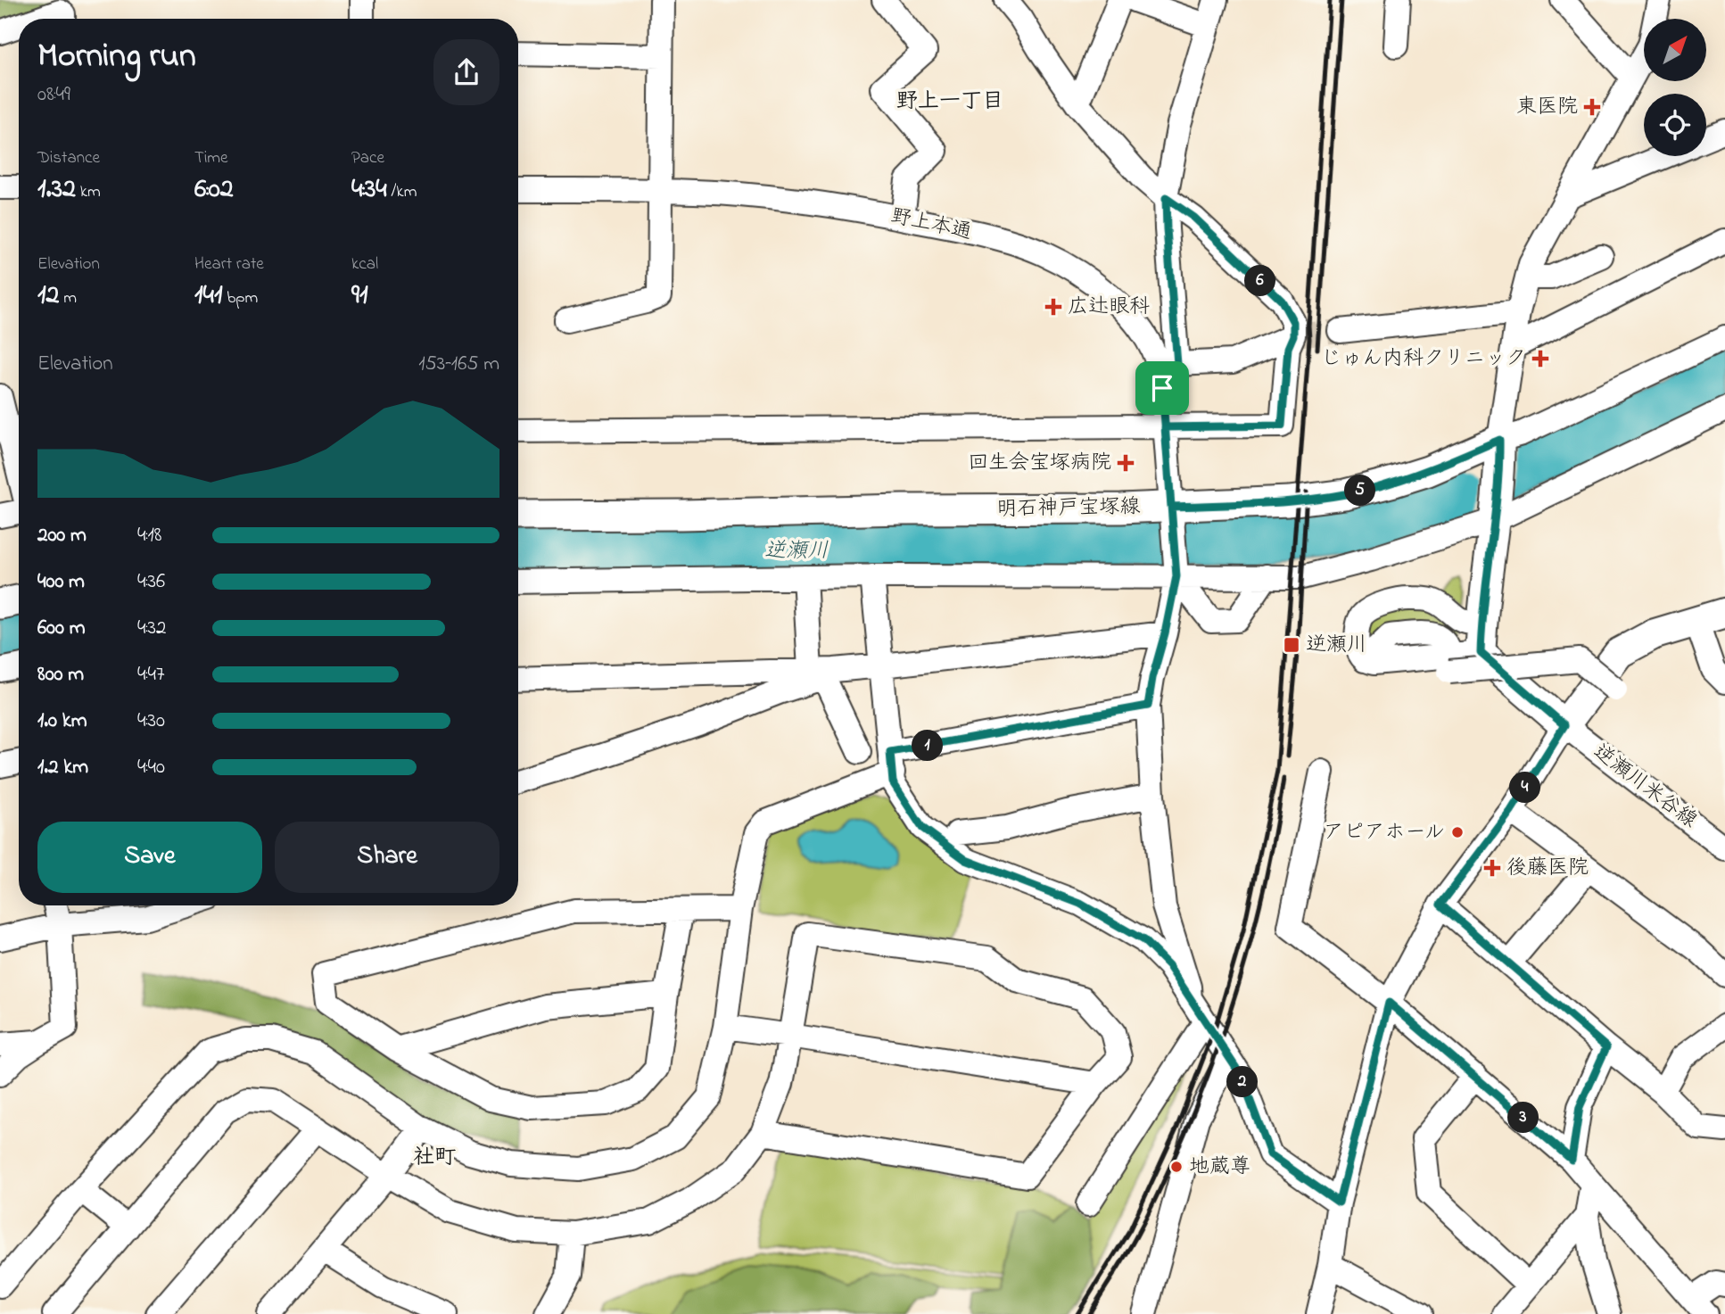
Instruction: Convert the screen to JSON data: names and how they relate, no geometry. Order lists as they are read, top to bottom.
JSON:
{
  "streets": {
    "main road": ["明石神戸宝塚線"],
    "street": ["野上本通", "逆瀬川米谷線"]
  },
  "crossings": [
    ["野上本通", "明石神戸宝塚線"]
  ],
  "districts": ["野上一丁目", "社町"],
  "water": ["逆瀬川"],
  "places": {
    "health": [
      "東医院",
      "広辻眼科",
      "じゅん内科クリニック",
      "回生会宝塚病院",
      "後藤医院"
    ],
    "transit": ["逆瀬川"],
    "other": ["アピアホール", "地蔵尊"]
  },
  "north": "top right",
  "page": {
    "heading": ["Morning run", "08:49"],
    "stats": [
      ["Distance", "1.32 km"],
      ["Time", "6:02"],
      ["Pace", "4:34 /km"],
      ["Elevation", "12 m"],
      ["Heart rate", "141 bpm"],
      ["kcal", "91"]
    ],
    "pins": [
      "6",
      "5",
      "1",
      "4",
      "2",
      "3"
    ],
    "chart": ["Elevation", "153–165 m"],
    "list": [
      {
        "name": "200 m",
        "note": "4:18"
      },
      {
        "name": "400 m",
        "note": "4:36"
      },
      {
        "name": "600 m",
        "note": "4:32"
      },
      {
        "name": "800 m",
        "note": "4:47"
      },
      {
        "name": "1.0 km",
        "note": "4:30"
      },
      {
        "name": "1.2 km",
        "note": "4:40"
      }
    ],
    "buttons": ["Save", "Share"]
  }
}
